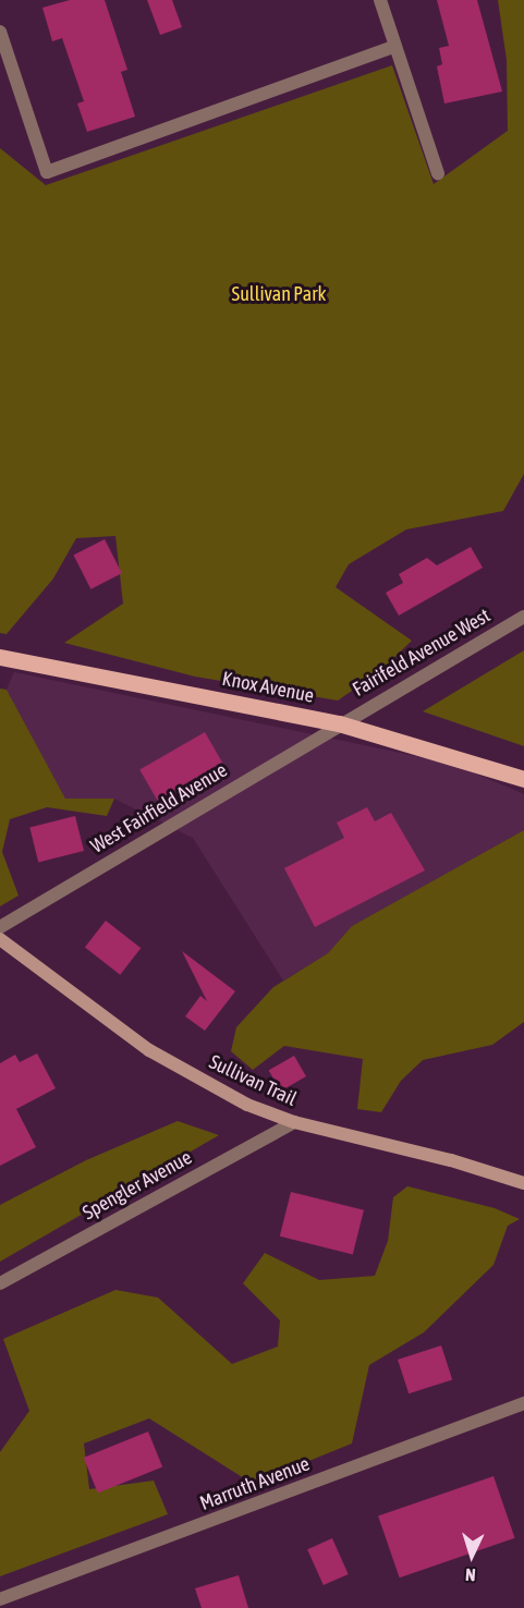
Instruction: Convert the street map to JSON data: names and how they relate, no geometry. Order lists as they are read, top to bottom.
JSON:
{
  "streets": {
    "main road": ["Knox Avenue"],
    "street": [
      "Fairifeld Avenue West",
      "West Fairfield Avenue",
      "Sullivan Trail",
      "Spengler Avenue",
      "Marruth Avenue"
    ]
  },
  "crossings": [
    ["Fairifeld Avenue West", "Knox Avenue"],
    ["Fairifeld Avenue West", "West Fairfield Avenue"],
    ["Knox Avenue", "West Fairfield Avenue"],
    ["Sullivan Trail", "Spengler Avenue"]
  ],
  "parks": ["Sullivan Park"],
  "north": "bottom"
}
